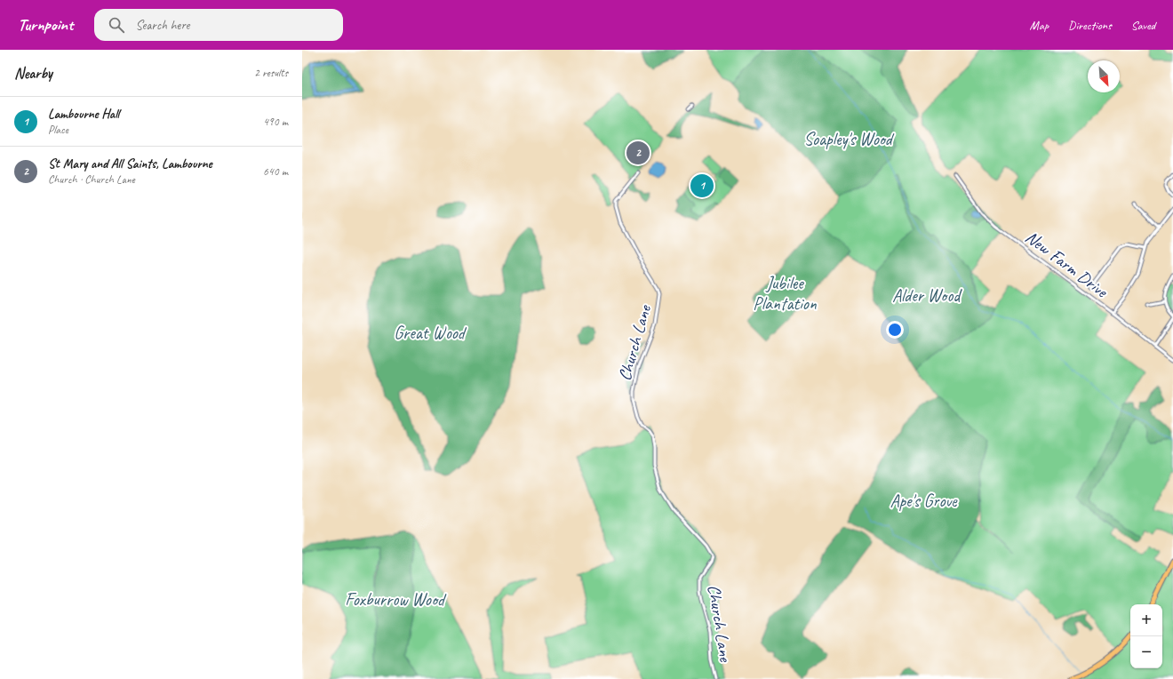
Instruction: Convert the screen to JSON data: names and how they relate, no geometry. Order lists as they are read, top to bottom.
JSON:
{
  "streets": {
    "street": ["New Farm Drive", "Church Lane"]
  },
  "parks": [
    "Soapley's Wood",
    "Jubilee Plantation",
    "Alder Wood",
    "Great Wood",
    "Ape's Grove",
    "Foxburrow Wood"
  ],
  "north": "bottom right",
  "page": {
    "header": "Turnpoint",
    "search": "Search here",
    "nav": ["Map", "Directions", "Saved"],
    "heading": ["Nearby", "2 results"],
    "list": [
      {
        "mark": "1",
        "name": "Lambourne Hall",
        "note": "Place",
        "value": "490 m"
      },
      {
        "mark": "2",
        "name": "St Mary and All Saints, Lambourne",
        "note": "Church · Church Lane",
        "value": "640 m"
      }
    ],
    "pins": ["2", "1"],
    "map_buttons": ["+", "−"]
  }
}
